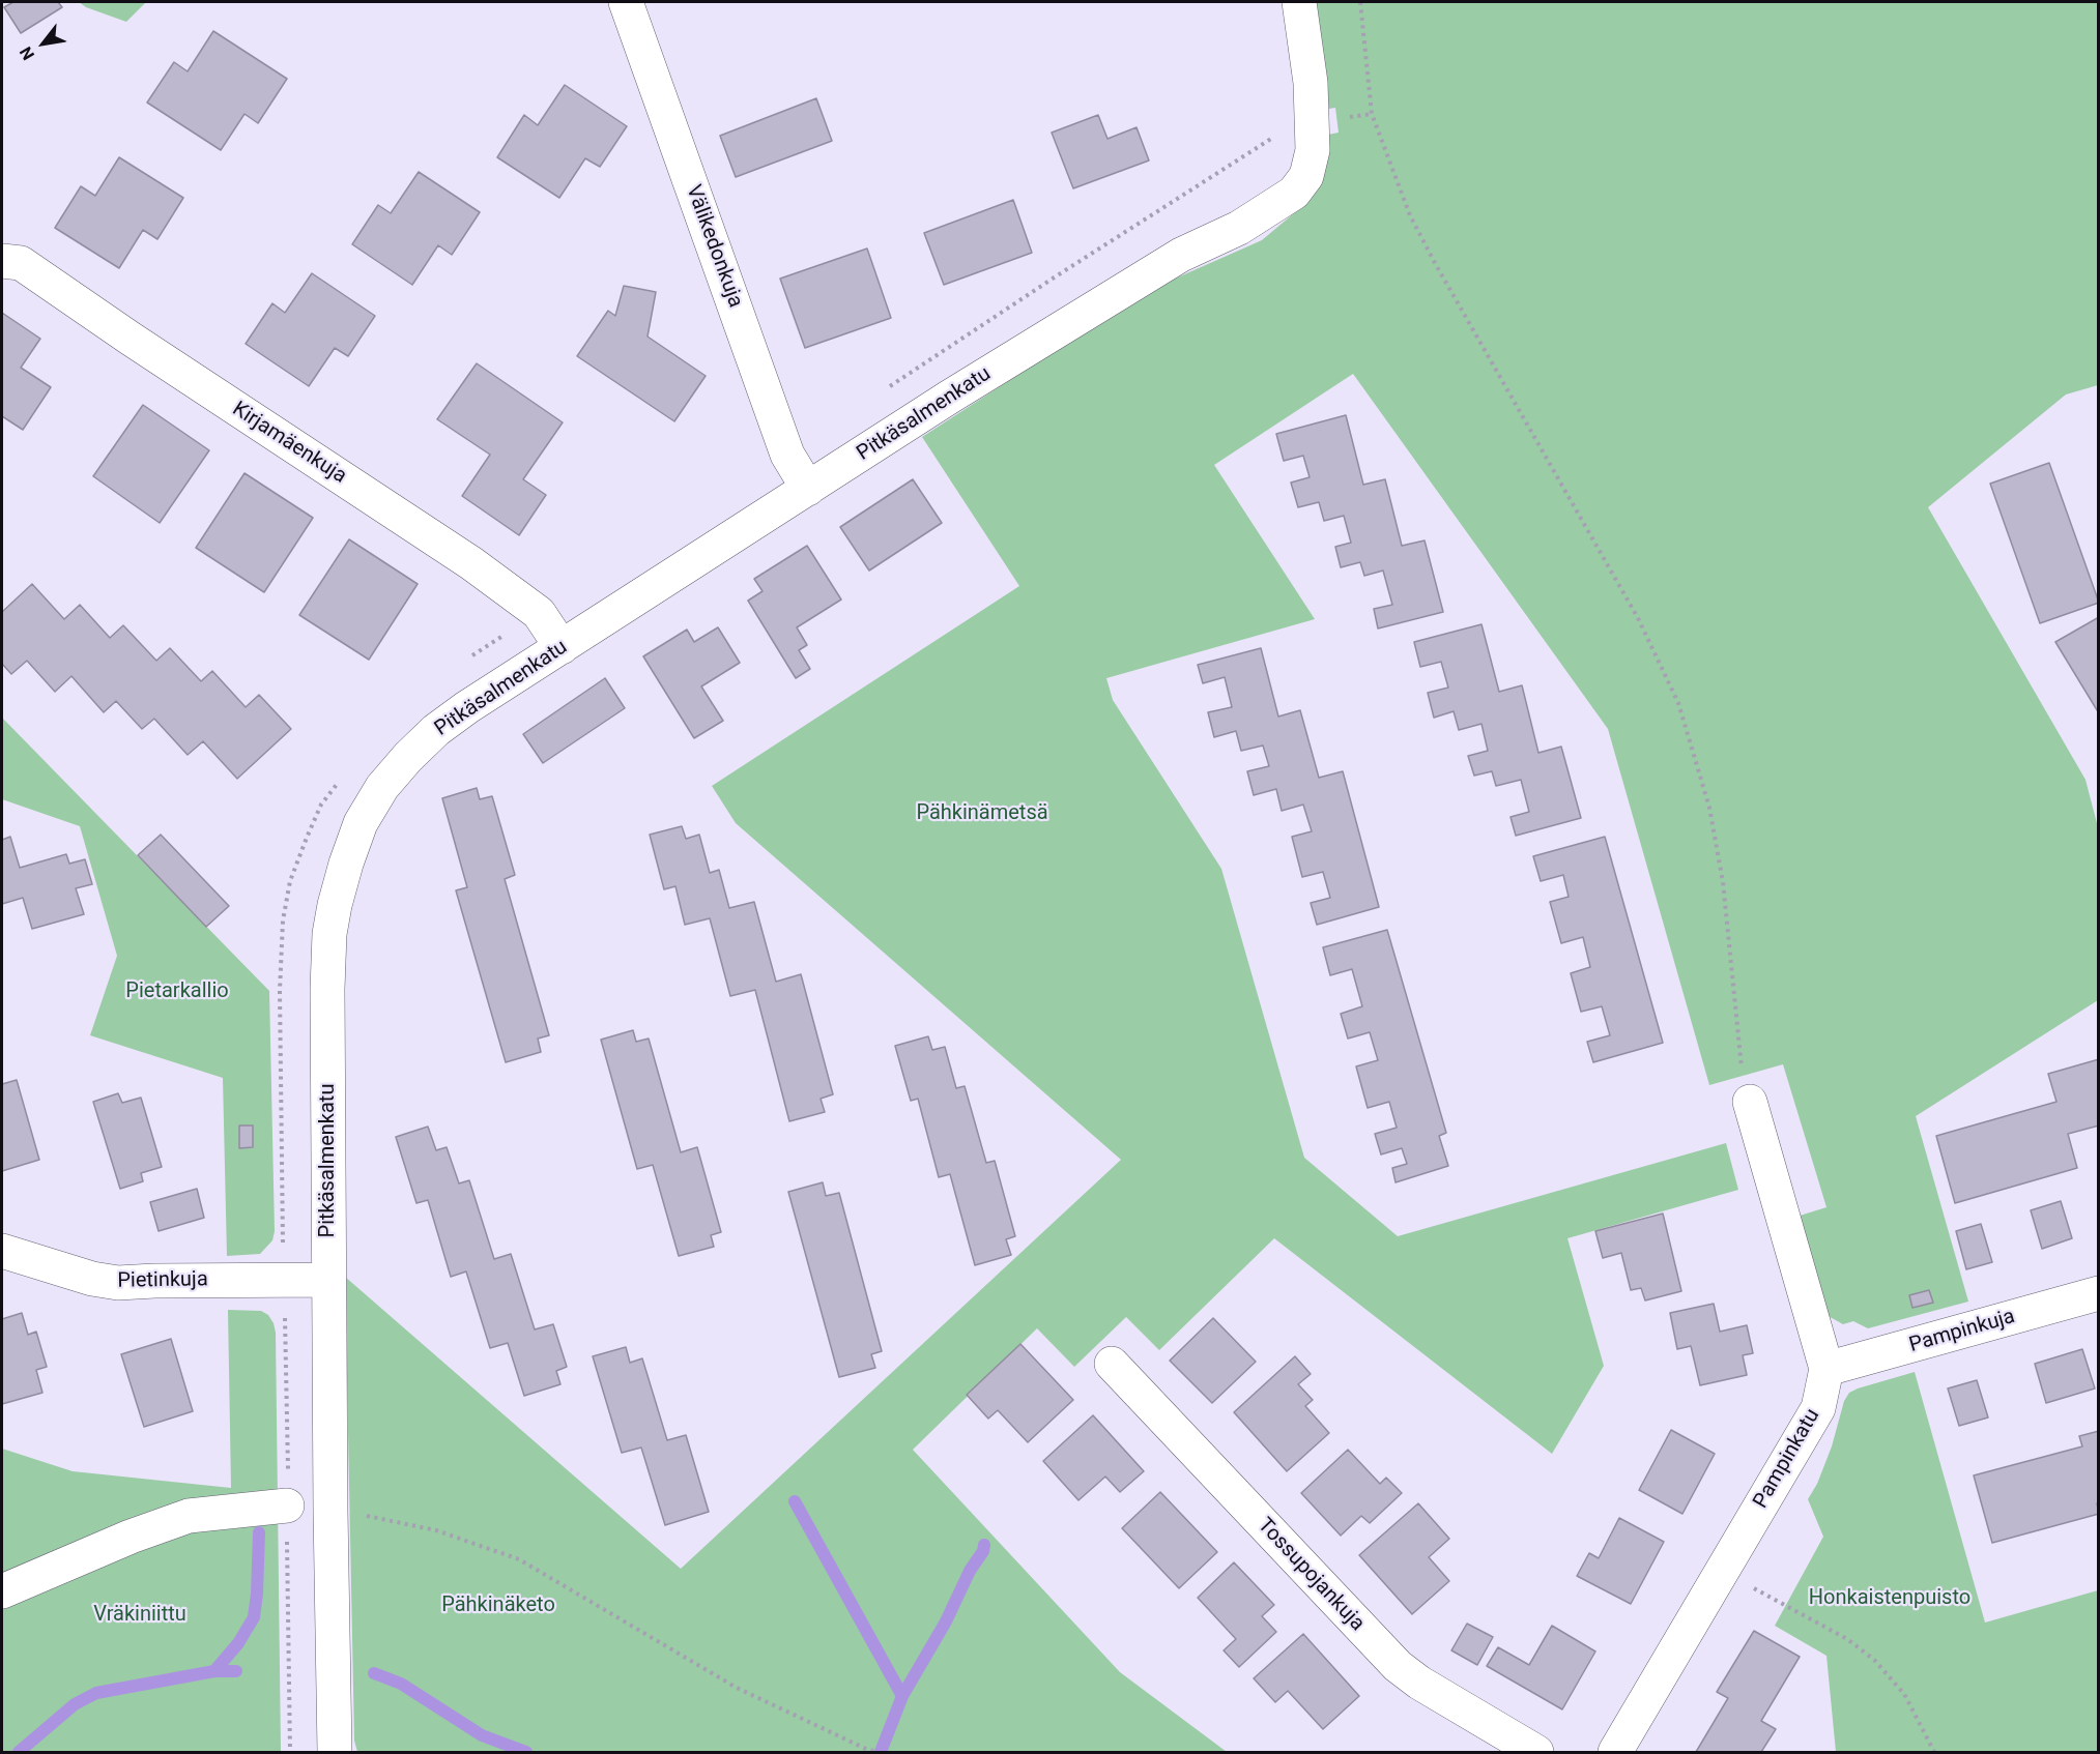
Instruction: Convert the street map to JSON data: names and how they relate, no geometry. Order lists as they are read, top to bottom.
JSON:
{
  "streets": {
    "street": [
      "Välikedonkuja",
      "Pitkäsalmenkatu",
      "Kirjamäenkuja",
      "Pietinkuja",
      "Pampinkuja",
      "Pampinkatu",
      "Tossupojankuja"
    ]
  },
  "crossings": [
    ["Välikedonkuja", "Pitkäsalmenkatu"],
    ["Pitkäsalmenkatu", "Kirjamäenkuja"],
    ["Pitkäsalmenkatu", "Pietinkuja"],
    ["Pampinkuja", "Pampinkatu"]
  ],
  "parks": [
    "Pähkinämetsä",
    "Pietarkallio",
    "Honkaistenpuisto",
    "Pähkinäketo",
    "Vräkiniittu"
  ],
  "north": "bottom left"
}
